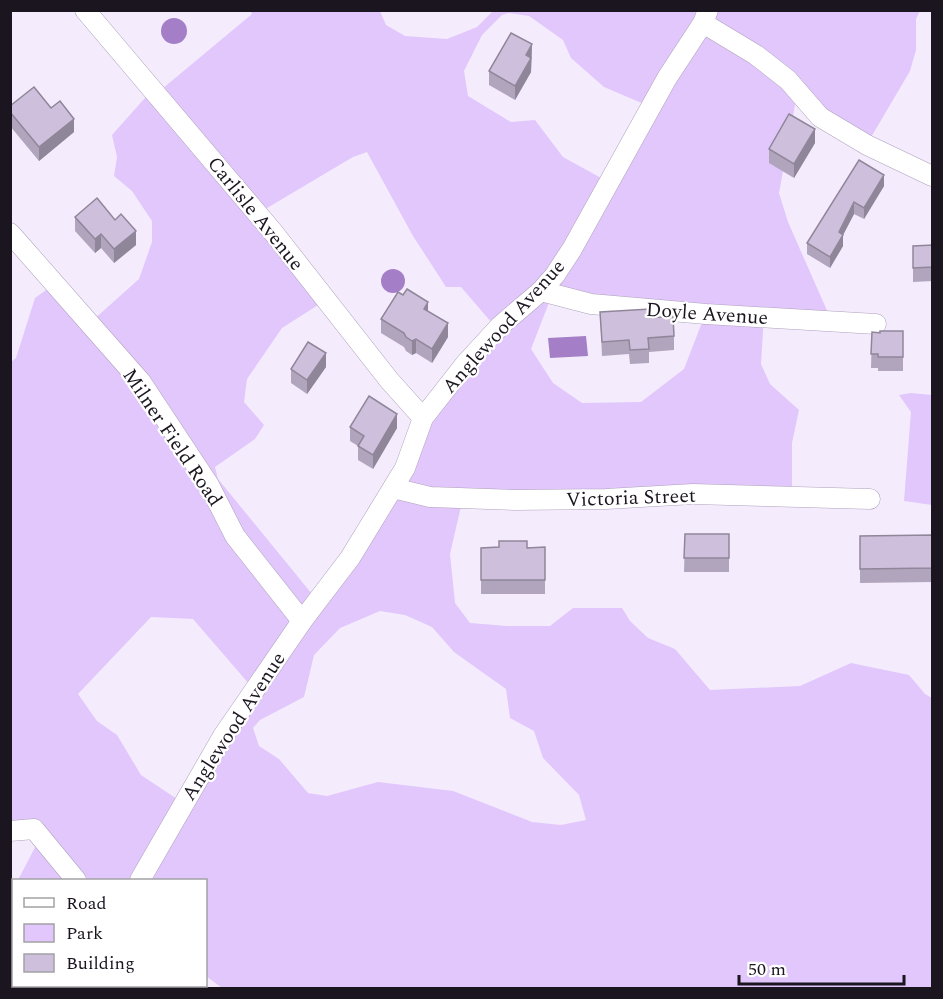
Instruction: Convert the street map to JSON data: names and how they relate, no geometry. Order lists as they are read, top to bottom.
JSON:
{
  "streets": {
    "street": [
      "Carlisle Avenue",
      "Doyle Avenue",
      "Anglewood Avenue",
      "Milner Field Road",
      "Victoria Street"
    ]
  },
  "crossings": [
    ["Carlisle Avenue", "Anglewood Avenue"],
    ["Doyle Avenue", "Anglewood Avenue"],
    ["Anglewood Avenue", "Milner Field Road"],
    ["Anglewood Avenue", "Victoria Street"]
  ],
  "legend": ["Road", "Park", "Building"],
  "scale_bar": "50 m"
}
